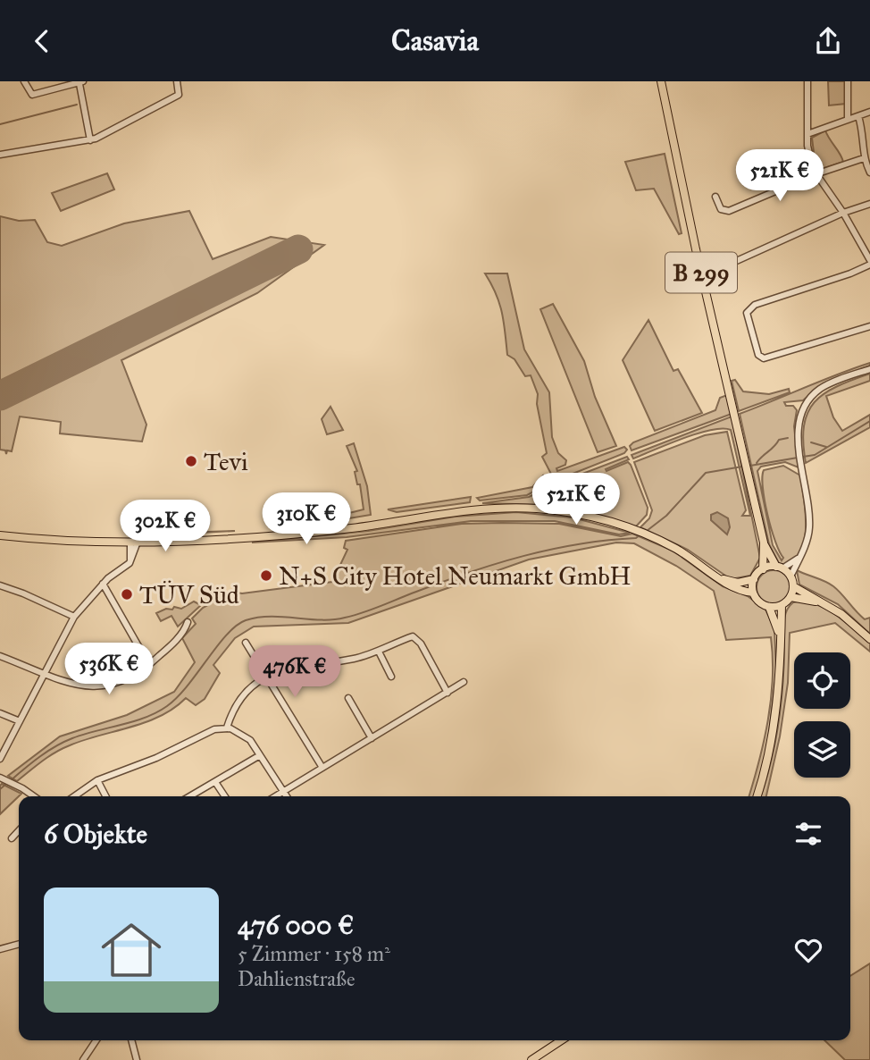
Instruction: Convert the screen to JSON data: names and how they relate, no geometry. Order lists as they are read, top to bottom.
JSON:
{
  "streets": {
    "main road": ["B 299"]
  },
  "places": ["Tevi", "N+S City Hotel Neumarkt GmbH", "TÜV Süd"],
  "page": {
    "header": "Casavia",
    "price": [
      "521K €",
      "521K €",
      "310K €",
      "302K €",
      "536K €",
      "476K €"
    ],
    "heading": "6 Objekte",
    "list": [
      {
        "name": "476 000 €",
        "note": "5 Zimmer · 158 m² · Dahlienstraße"
      }
    ]
  }
}
